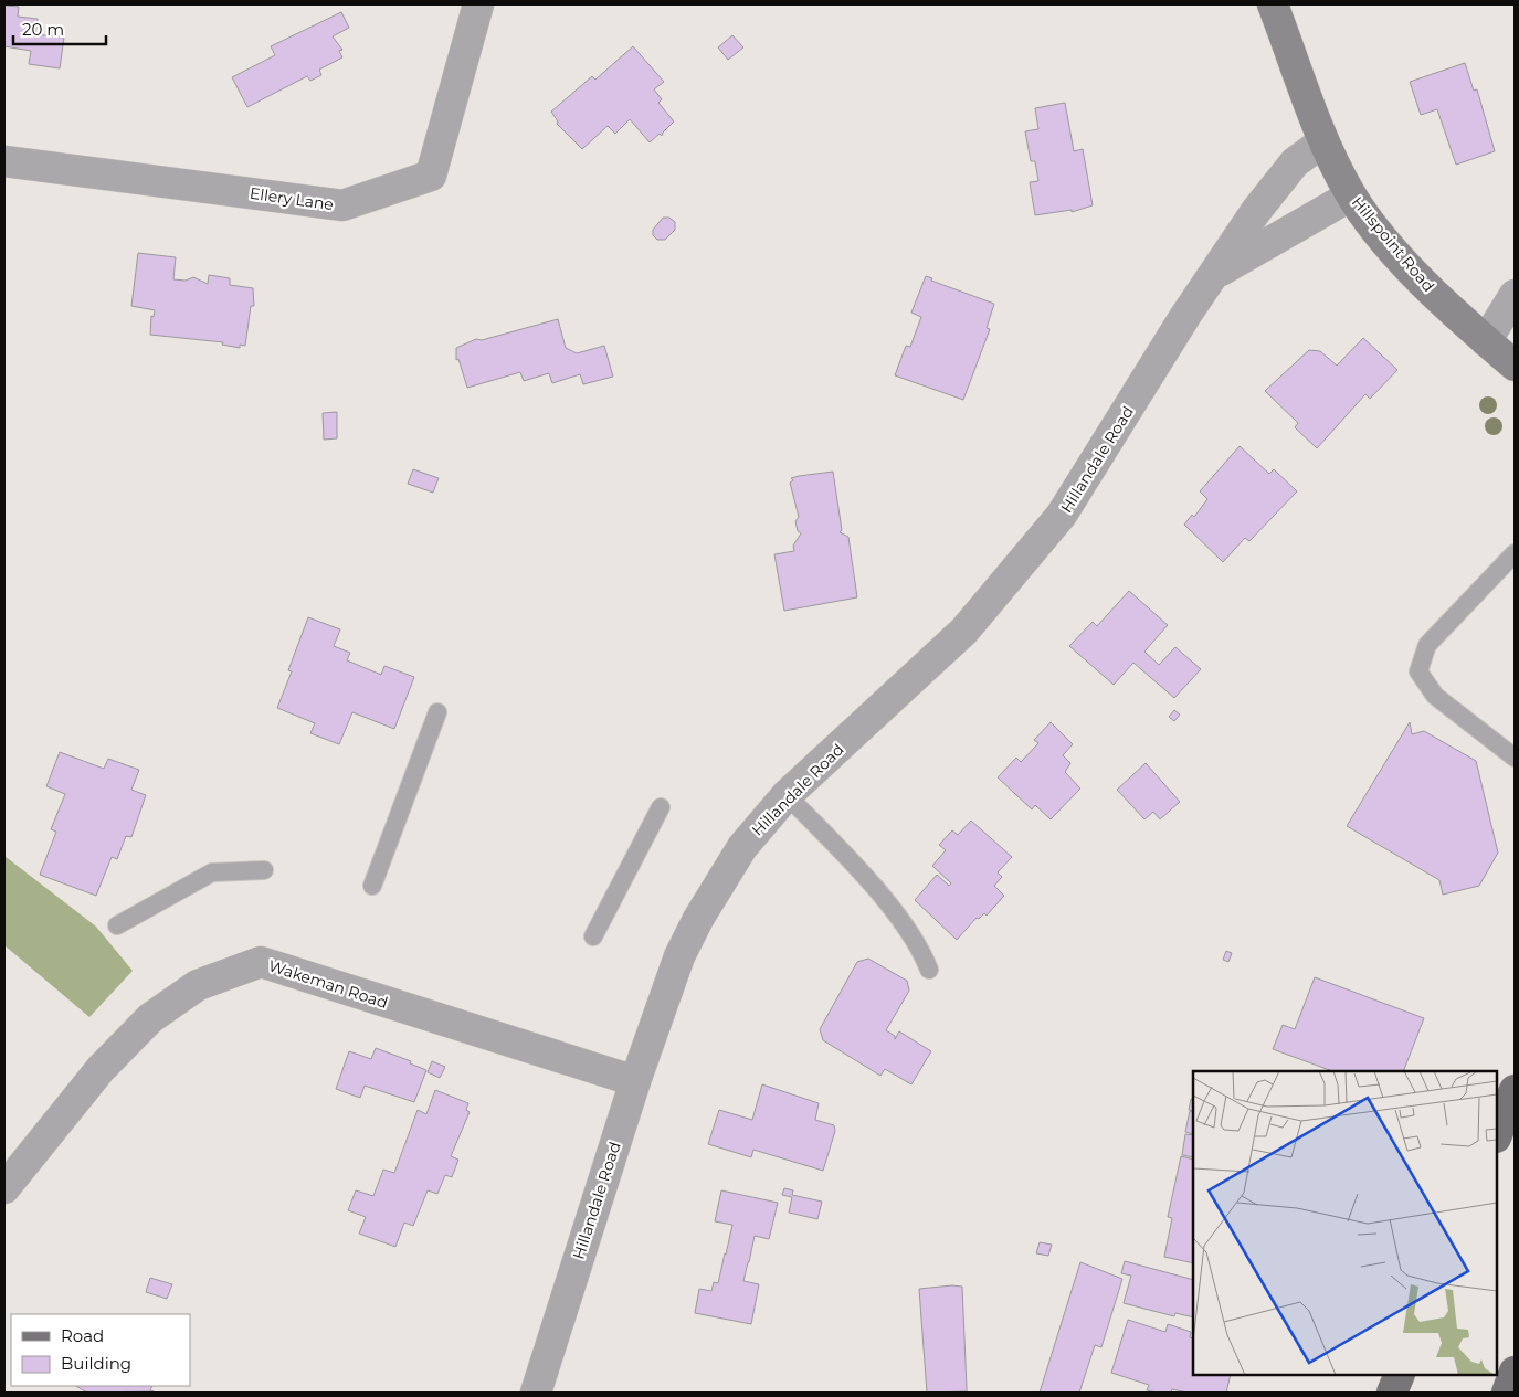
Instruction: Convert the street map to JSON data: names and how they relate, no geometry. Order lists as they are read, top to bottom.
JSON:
{
  "streets": {
    "street": [
      "Ellery Lane",
      "Hillspoint Road",
      "Hillandale Road",
      "Wakeman Road"
    ]
  },
  "crossings": [
    ["Hillspoint Road", "Hillandale Road"],
    ["Hillandale Road", "Wakeman Road"]
  ],
  "legend": ["Road", "Building"],
  "scale_bar": "20 m"
}
